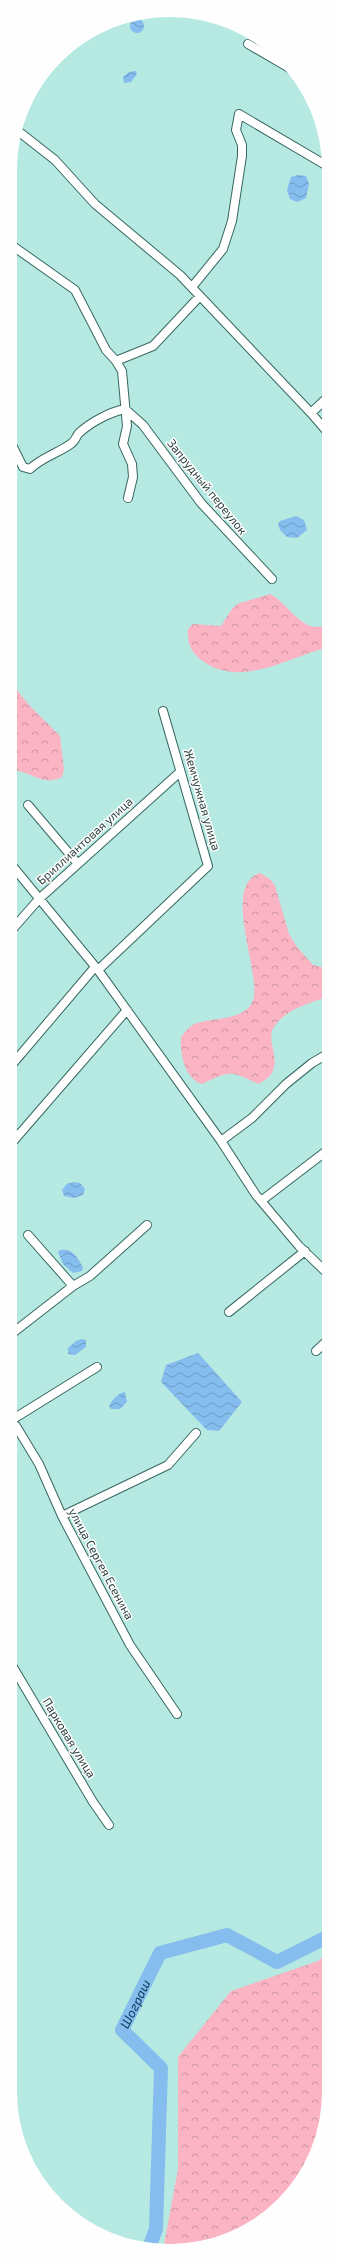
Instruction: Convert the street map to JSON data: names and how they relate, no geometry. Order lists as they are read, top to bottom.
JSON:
{
  "streets": {
    "street": [
      "Запрудный переулок",
      "Жемчужная улица",
      "Бриллиантовая улица",
      "улица Сергея Есенина",
      "Парковая улица"
    ]
  },
  "crossings": [
    ["Жемчужная улица", "Бриллиантовая улица"]
  ],
  "water": ["Шограш"]
}
